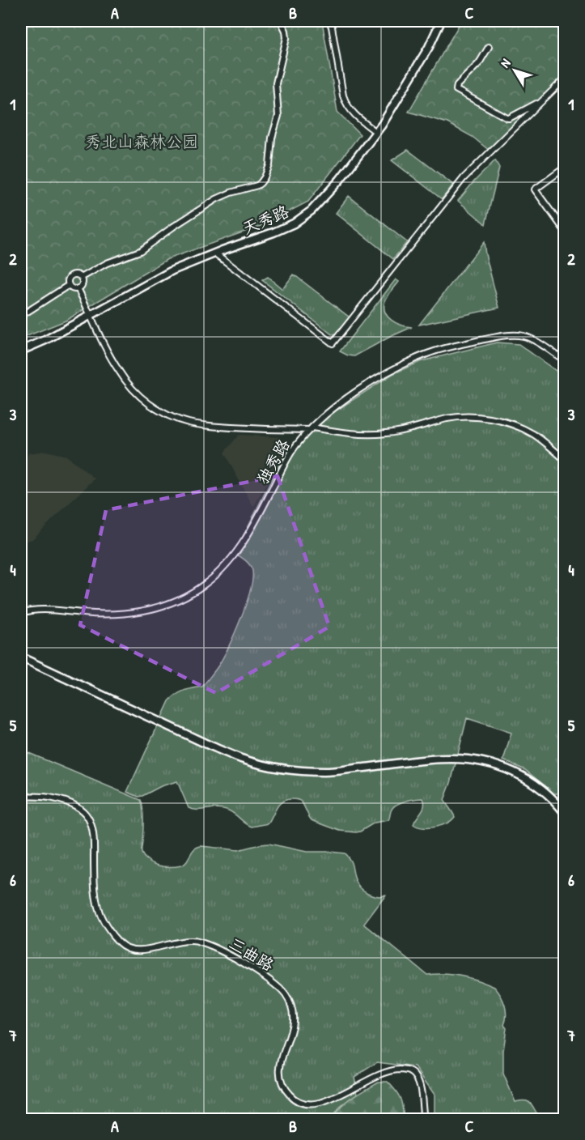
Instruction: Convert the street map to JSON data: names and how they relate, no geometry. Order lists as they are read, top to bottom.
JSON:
{
  "streets": {
    "main road": ["天秀路"],
    "street": ["独秀路", "三曲路"]
  },
  "parks": ["秀北山森林公园"],
  "north": "top left",
  "grid": {
    "columns": ["A", "B", "C"],
    "rows": [
      "1",
      "2",
      "3",
      "4",
      "5",
      "6",
      "7"
    ]
  }
}
